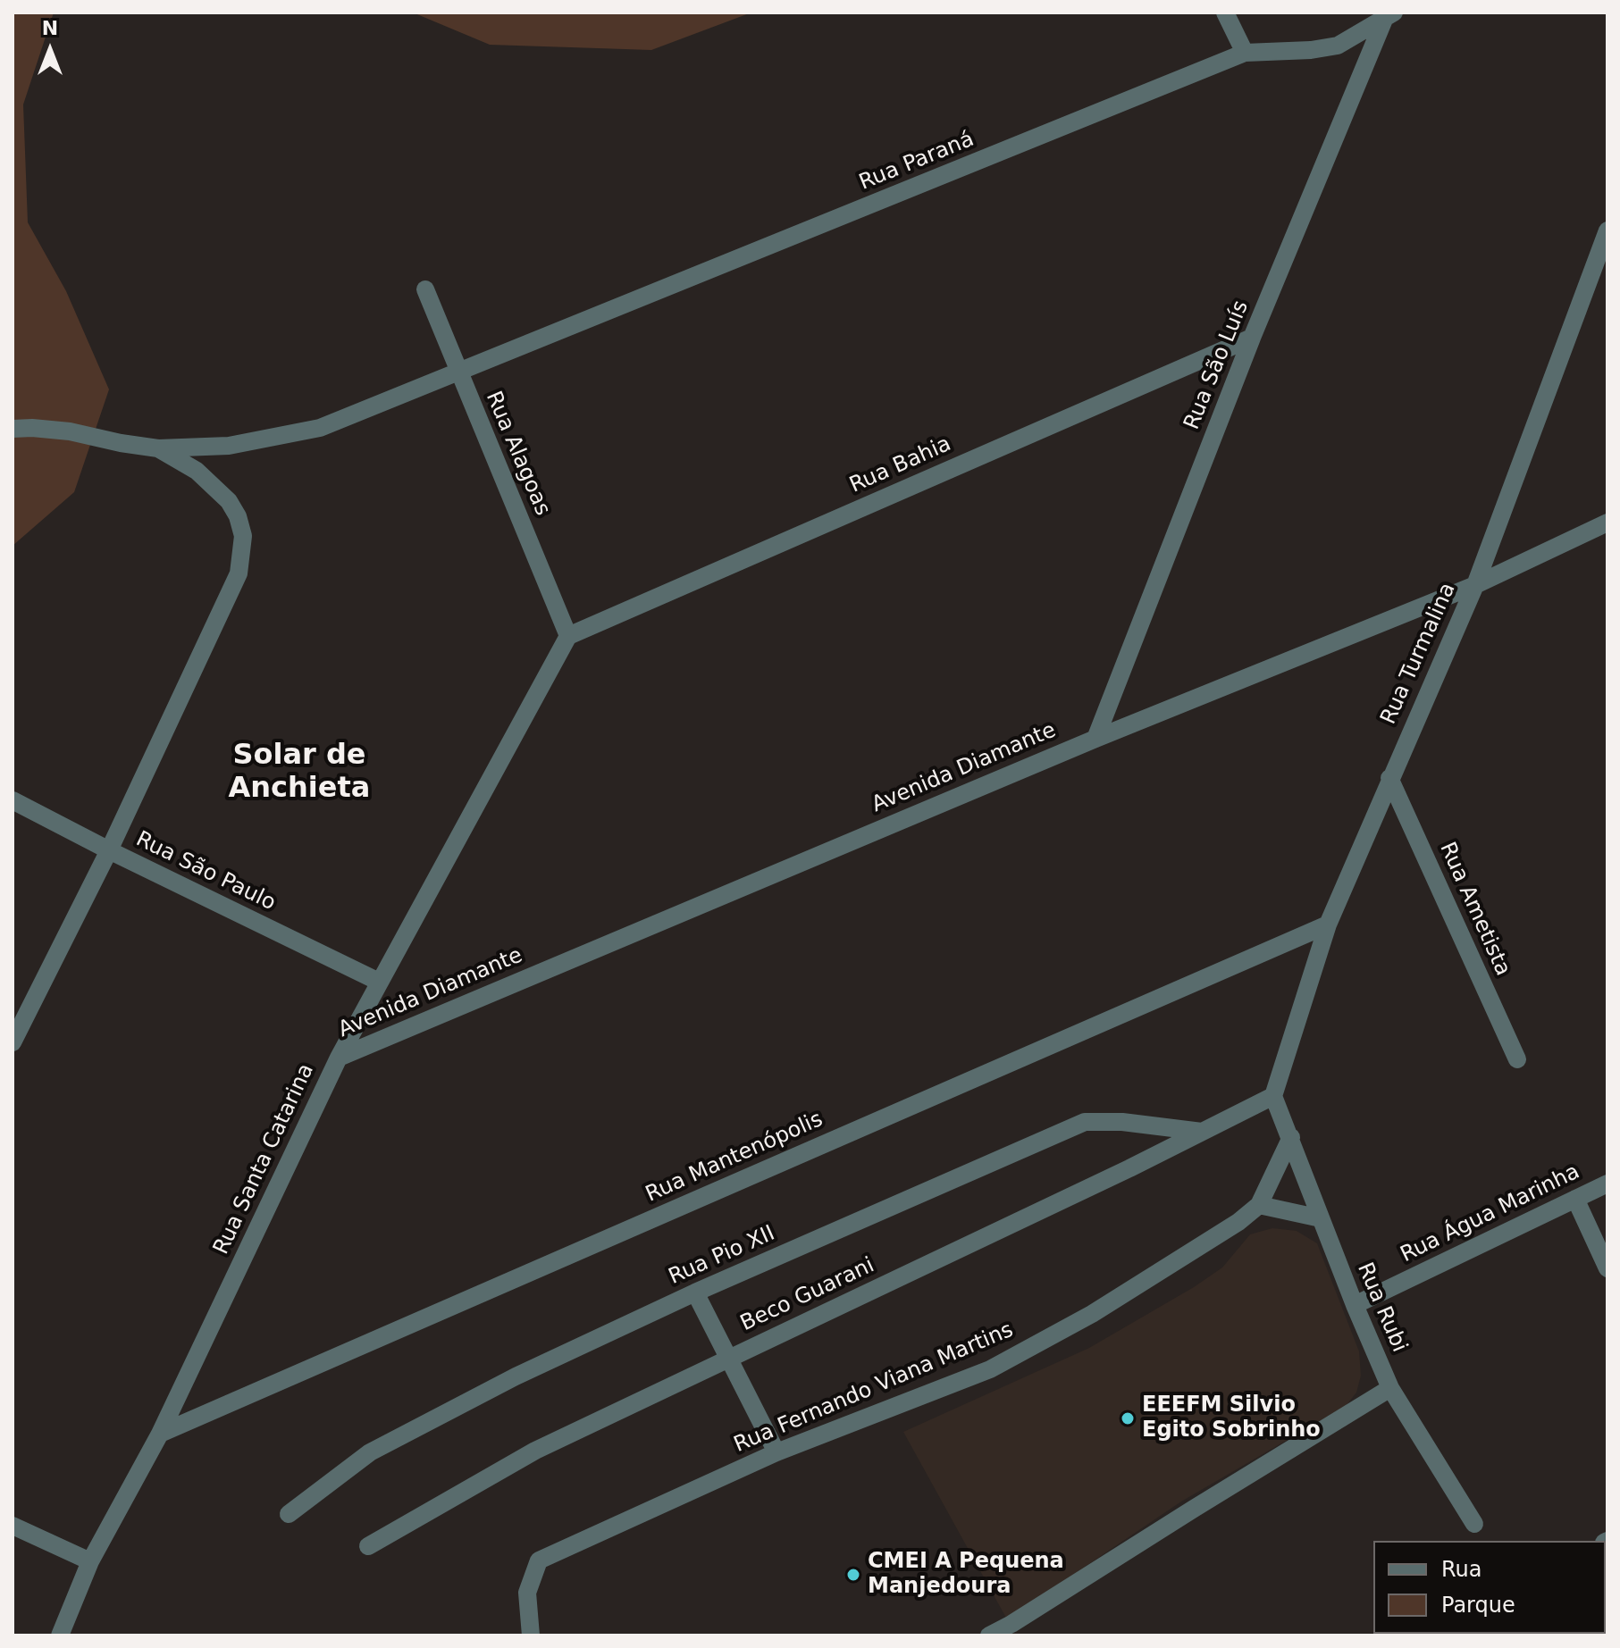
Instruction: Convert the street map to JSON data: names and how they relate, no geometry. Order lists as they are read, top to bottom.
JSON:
{
  "streets": {
    "street": [
      "Rua Paraná",
      "Rua São Luís",
      "Rua Alagoas",
      "Rua Bahia",
      "Rua Turmalina",
      "Avenida Diamante",
      "Rua São Paulo",
      "Rua Ametista",
      "Rua Mantenópolis",
      "Rua Santa Catarina",
      "Rua Água Marinha",
      "Rua Pio XII",
      "Beco Guarani",
      "Rua Rubi",
      "Rua Fernando Viana Martins"
    ]
  },
  "crossings": [
    ["Rua Paraná", "Rua São Luís"],
    ["Rua Paraná", "Rua Alagoas"],
    ["Rua São Luís", "Rua Bahia"],
    ["Rua São Luís", "Avenida Diamante"],
    ["Rua Alagoas", "Rua Bahia"],
    ["Rua Alagoas", "Rua Santa Catarina"],
    ["Rua Bahia", "Rua Santa Catarina"],
    ["Rua Turmalina", "Avenida Diamante"],
    ["Rua Turmalina", "Rua Ametista"],
    ["Rua Turmalina", "Rua Mantenópolis"],
    ["Rua Turmalina", "Beco Guarani"],
    ["Rua Turmalina", "Rua Rubi"],
    ["Avenida Diamante", "Rua Santa Catarina"],
    ["Rua São Paulo", "Rua Santa Catarina"],
    ["Rua Mantenópolis", "Rua Santa Catarina"],
    ["Rua Água Marinha", "Rua Rubi"],
    ["Rua Pio XII", "Beco Guarani"],
    ["Beco Guarani", "Rua Rubi"],
    ["Rua Rubi", "Rua Fernando Viana Martins"]
  ],
  "districts": ["Solar de Anchieta"],
  "places": ["EEEFM Silvio Egito Sobrinho", "CMEI A Pequena Manjedoura"],
  "legend": ["Rua", "Parque"],
  "north": "top"
}
